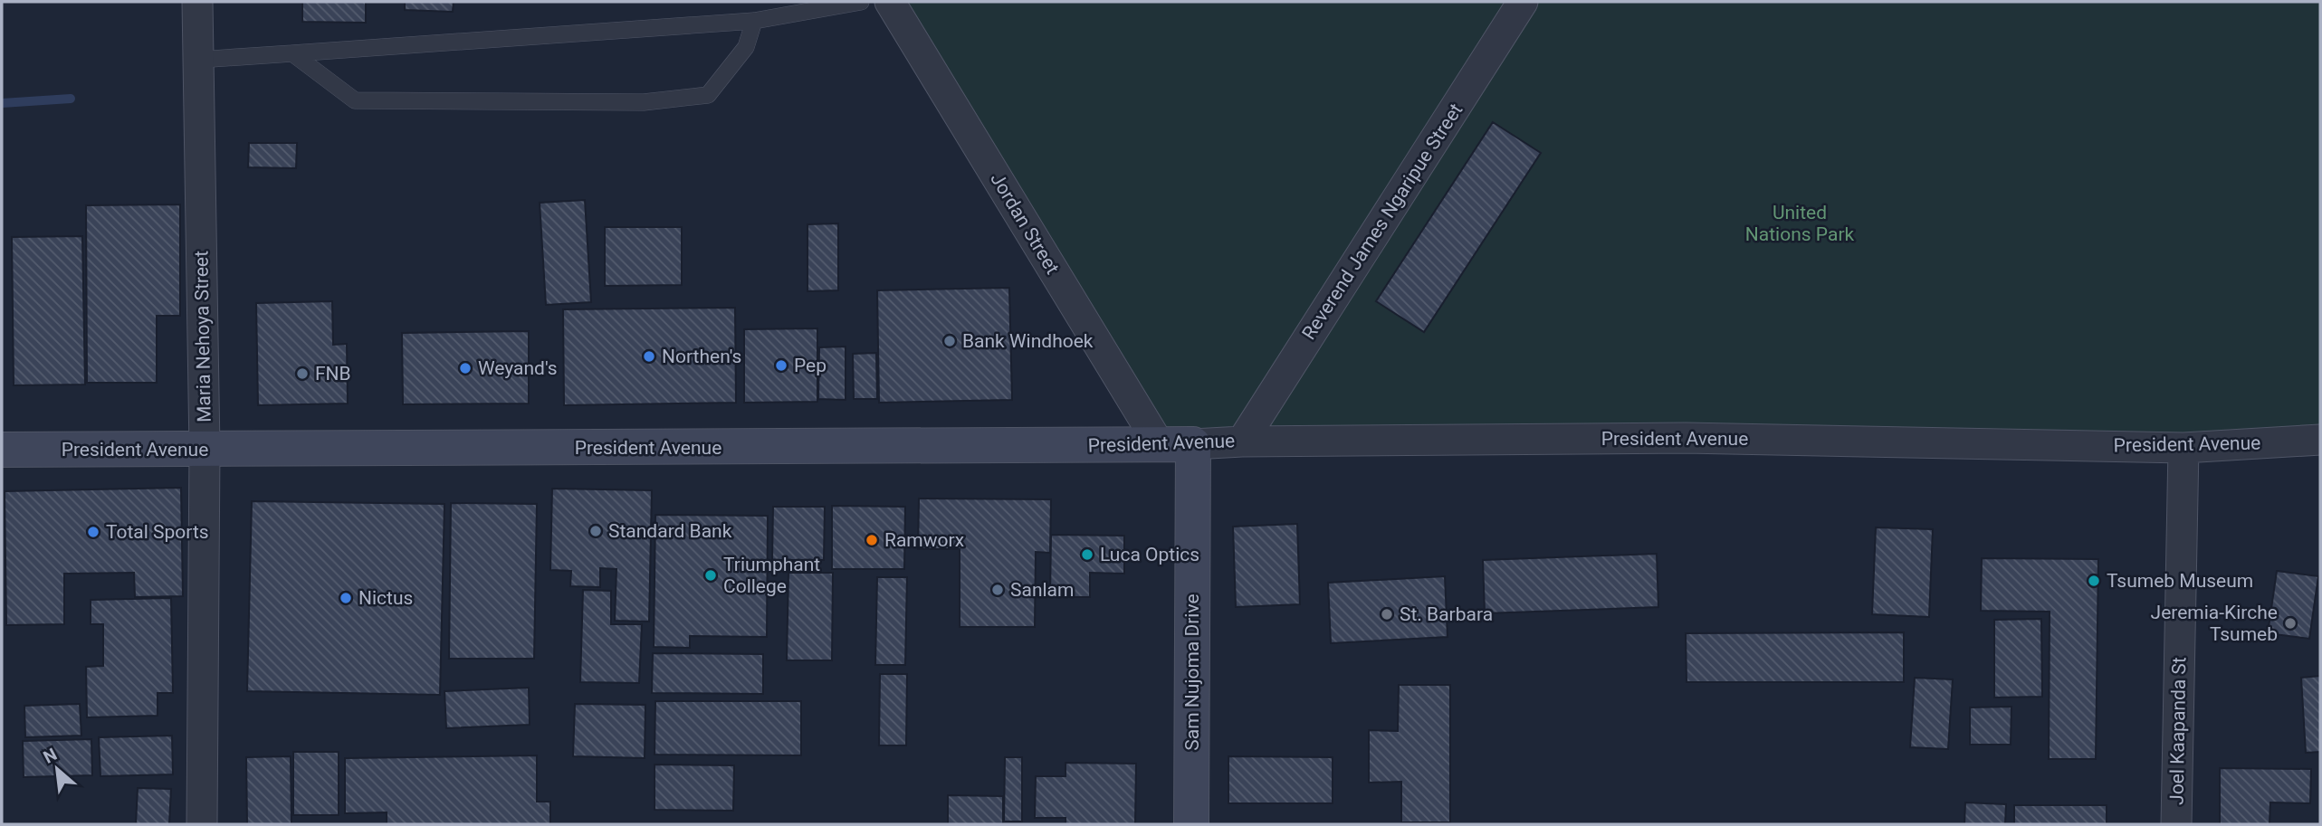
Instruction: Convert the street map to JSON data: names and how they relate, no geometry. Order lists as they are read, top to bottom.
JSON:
{
  "streets": {
    "street": [
      "Reverend James Ngaripue Street",
      "Jordan Street",
      "Maria Nehoya Street",
      "President Avenue",
      "Sam Nujoma Drive",
      "Joel Kaapanda St"
    ]
  },
  "crossings": [
    ["Reverend James Ngaripue Street", "President Avenue"],
    ["Jordan Street", "President Avenue"],
    ["Maria Nehoya Street", "President Avenue"],
    ["President Avenue", "Sam Nujoma Drive"],
    ["President Avenue", "Joel Kaapanda St"]
  ],
  "parks": ["United Nations Park"],
  "places": [
    "Bank Windhoek",
    "Northen's",
    "Pep",
    "Weyand's",
    "FNB",
    "Standard Bank",
    "Total Sports",
    "Ramworx",
    "Luca Optics",
    "Triumphant College",
    "Tsumeb Museum",
    "Sanlam",
    "Nictus",
    "St. Barbara",
    "Jeremia-Kirche Tsumeb"
  ],
  "north": "top left"
}
